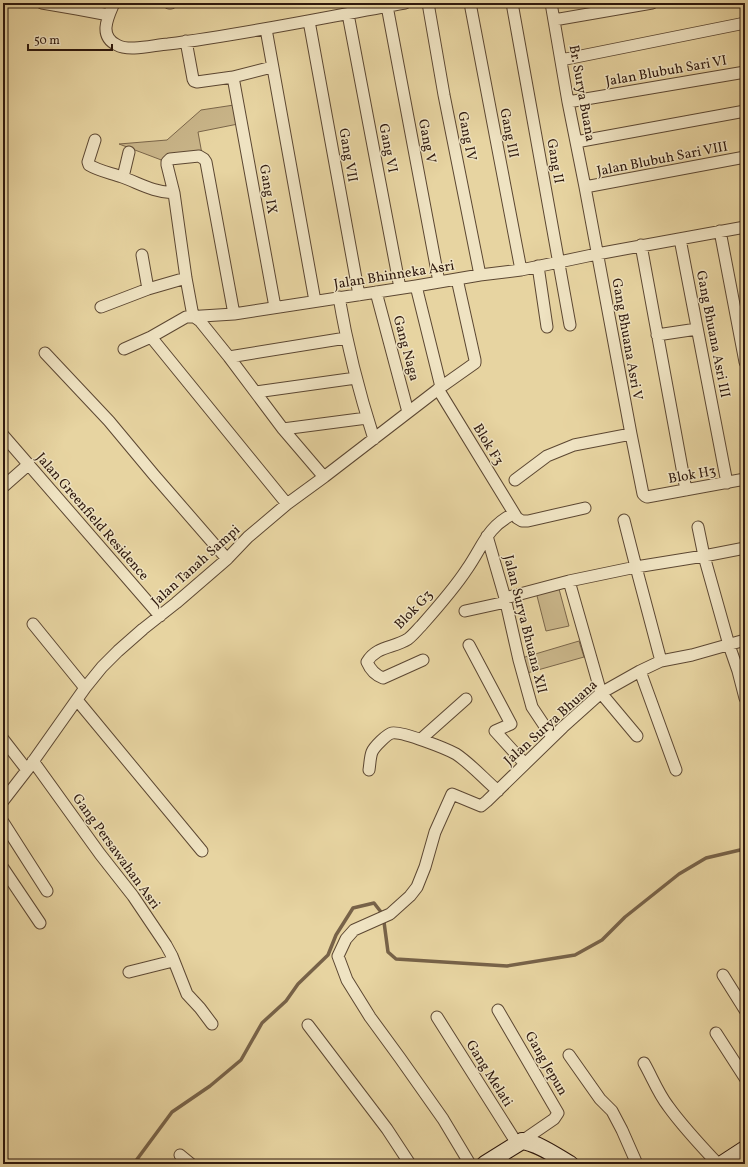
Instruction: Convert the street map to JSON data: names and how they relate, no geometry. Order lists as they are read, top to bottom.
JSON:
{
  "streets": {
    "street": [
      "Jalan Blubuh Sari VI",
      "Br. Surya Buana",
      "Gang III",
      "Gang IV",
      "Gang V",
      "Gang VI",
      "Gang VII",
      "Jalan Blubuh Sari VIII",
      "Gang II",
      "Gang IX",
      "Jalan Bhinneka Asri",
      "Gang Bhuana Asri III",
      "Gang Bhuana Asri V",
      "Gang Naga",
      "Blok F3",
      "Blok H3",
      "Jalan Greenfield Residence",
      "Jalan Tanah Sampi",
      "Blok G3",
      "Jalan Surya Bhuana XII",
      "Jalan Surya Bhuana",
      "Gang Persawahan Asri",
      "Gang Jepun",
      "Gang Melati"
    ]
  },
  "crossings": [
    ["Jalan Blubuh Sari VI", "Br. Surya Buana"],
    ["Br. Surya Buana", "Jalan Blubuh Sari VIII"],
    ["Br. Surya Buana", "Gang Bhuana Asri V"],
    ["Gang III", "Jalan Bhinneka Asri"],
    ["Gang IV", "Jalan Bhinneka Asri"],
    ["Gang V", "Jalan Bhinneka Asri"],
    ["Gang VI", "Jalan Bhinneka Asri"],
    ["Gang VII", "Jalan Bhinneka Asri"],
    ["Jalan Blubuh Sari VIII", "Gang Bhuana Asri V"],
    ["Gang II", "Jalan Bhinneka Asri"],
    ["Gang IX", "Jalan Bhinneka Asri"],
    ["Jalan Bhinneka Asri", "Gang Bhuana Asri III"],
    ["Jalan Bhinneka Asri", "Gang Bhuana Asri V"],
    ["Jalan Bhinneka Asri", "Gang Naga"],
    ["Jalan Bhinneka Asri", "Blok F3"],
    ["Jalan Bhinneka Asri", "Jalan Tanah Sampi"],
    ["Gang Bhuana Asri III", "Blok H3"],
    ["Gang Bhuana Asri V", "Blok H3"],
    ["Gang Naga", "Jalan Tanah Sampi"],
    ["Blok F3", "Jalan Tanah Sampi"],
    ["Blok F3", "Blok G3"],
    ["Jalan Greenfield Residence", "Jalan Tanah Sampi"],
    ["Jalan Tanah Sampi", "Gang Persawahan Asri"],
    ["Blok G3", "Jalan Surya Bhuana XII"],
    ["Jalan Surya Bhuana XII", "Jalan Surya Bhuana"],
    ["Gang Jepun", "Gang Melati"]
  ],
  "scale_bar": "50 m"
}
